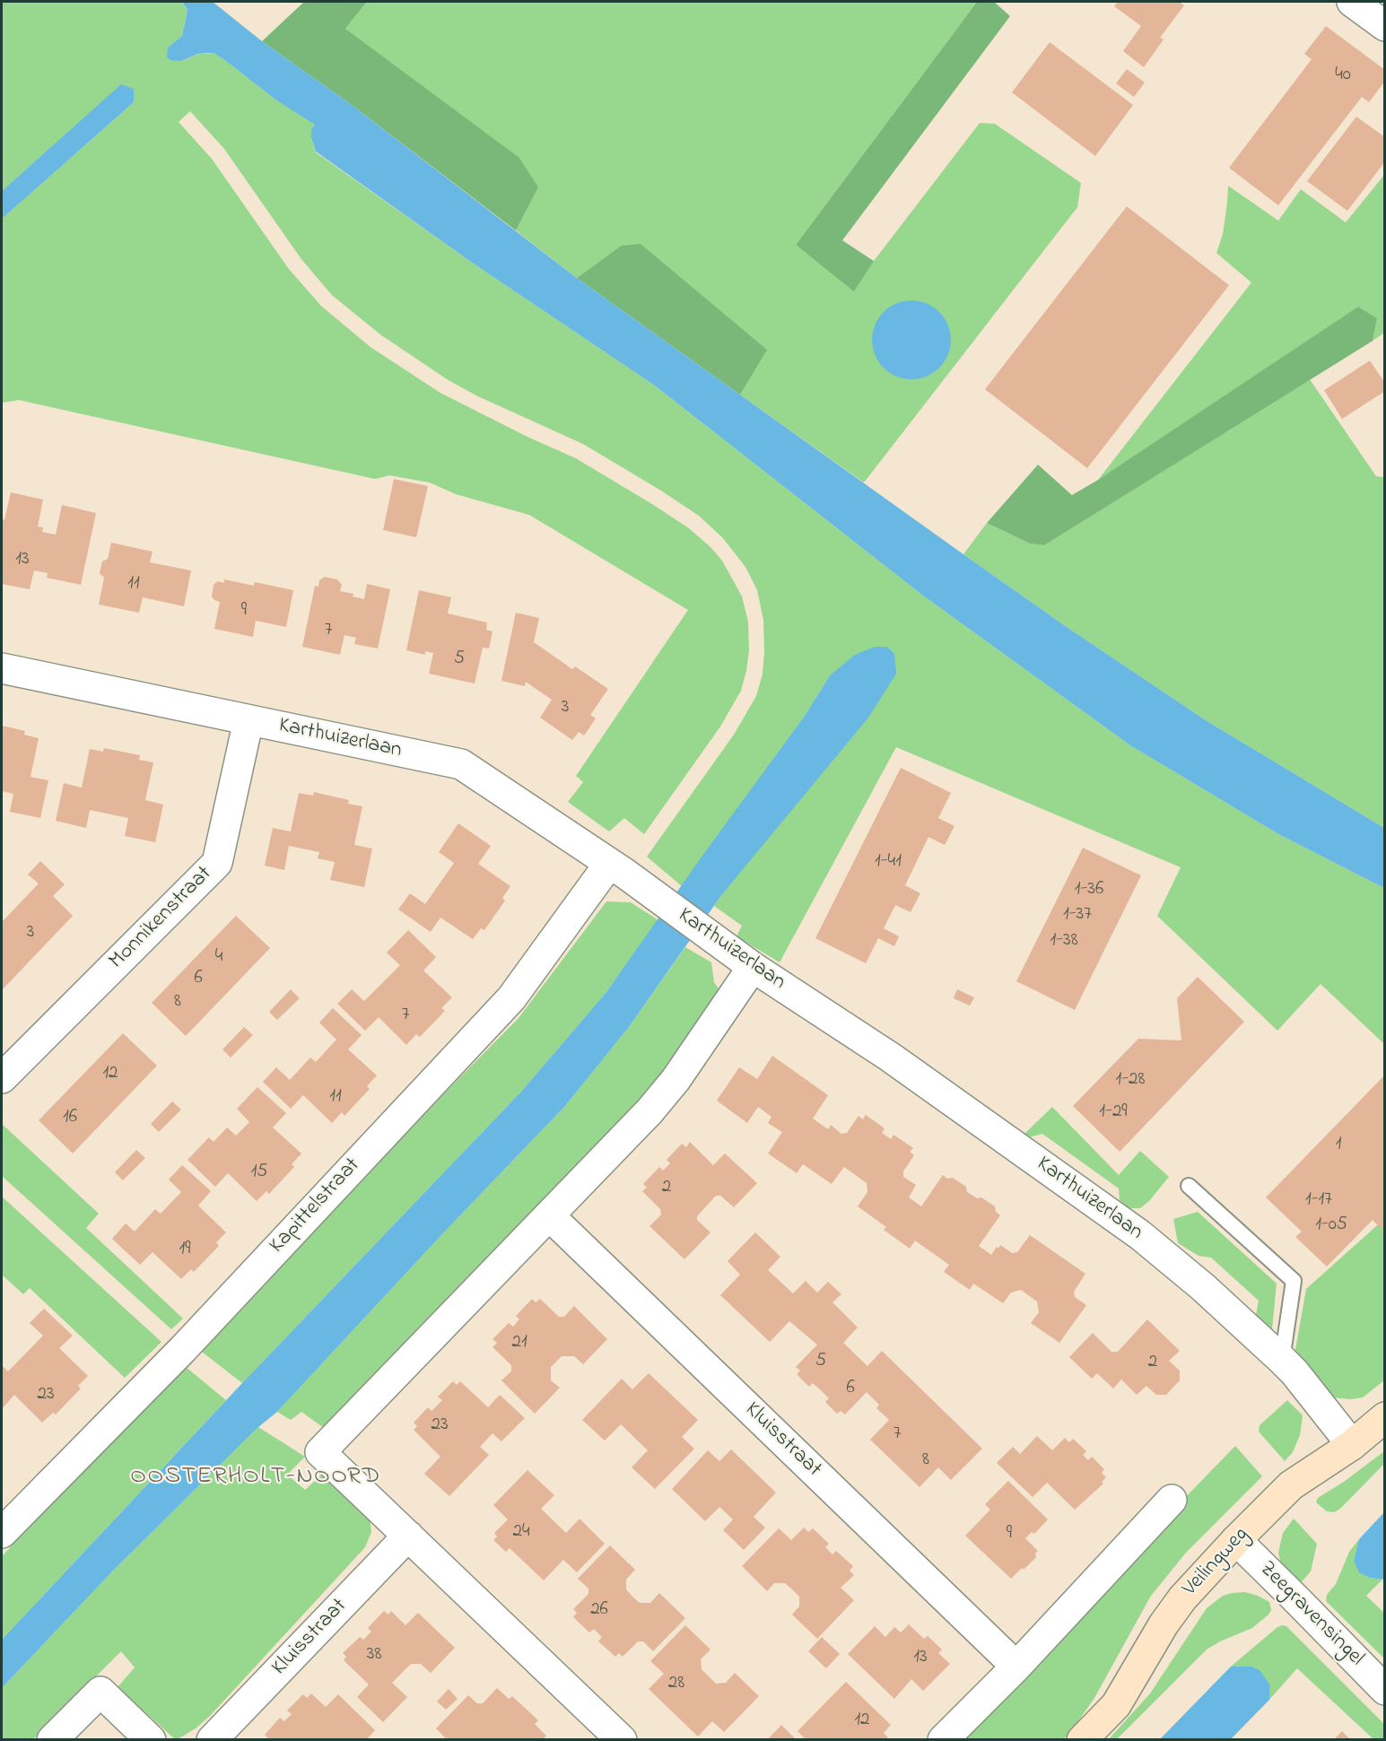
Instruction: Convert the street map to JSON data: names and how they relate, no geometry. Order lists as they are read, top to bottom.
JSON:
{
  "streets": {
    "street": [
      "Karthuizerlaan",
      "Monnikenstraat",
      "Kapittelstraat",
      "Kluisstraat",
      "Veilingweg",
      "Zeegravensingel"
    ]
  },
  "crossings": [
    ["Karthuizerlaan", "Monnikenstraat"],
    ["Karthuizerlaan", "Kapittelstraat"],
    ["Karthuizerlaan", "Veilingweg"],
    ["Veilingweg", "Zeegravensingel"]
  ],
  "districts": ["OOSTERHOLT-NOORD"],
  "house_numbers": [
    "40",
    "13",
    "11",
    "9",
    "7",
    "5",
    "3",
    "1-41",
    "1-36",
    "1-37",
    "3",
    "1-38",
    "4",
    "6",
    "8",
    "7",
    "12",
    "1-28",
    "11",
    "1-29",
    "16",
    "1",
    "15",
    "2",
    "1-17",
    "1-05",
    "19",
    "21",
    "5",
    "2",
    "6",
    "23",
    "23",
    "7",
    "8",
    "24",
    "9",
    "26",
    "38",
    "13",
    "28",
    "12"
  ]
}
